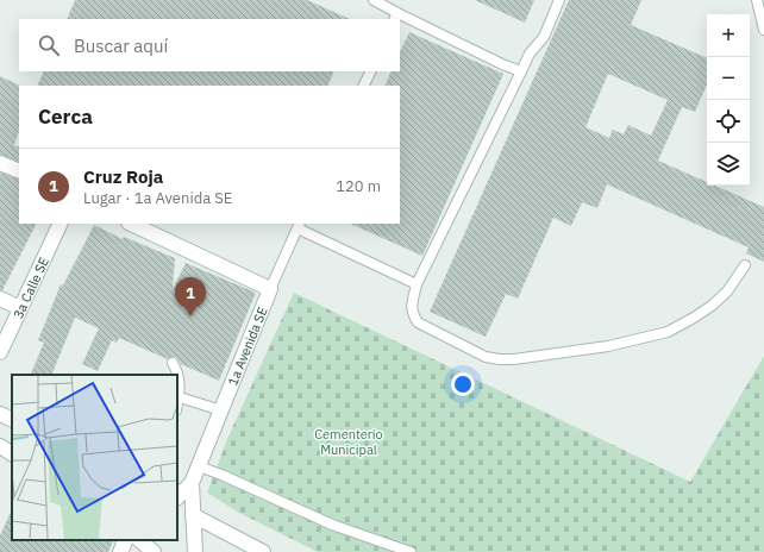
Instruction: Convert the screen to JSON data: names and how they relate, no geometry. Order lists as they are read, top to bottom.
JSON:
{
  "streets": {
    "street": ["3a Calle SE", "1a Avenida SE"]
  },
  "parks": ["Cementerio Municipal"],
  "page": {
    "map_buttons": ["+", "−"],
    "search": "Buscar aquí",
    "heading": "Cerca",
    "list": [
      {
        "mark": "1",
        "name": "Cruz Roja",
        "note": "Lugar · 1a Avenida SE",
        "value": "120 m"
      }
    ],
    "pins": "1"
  }
}
